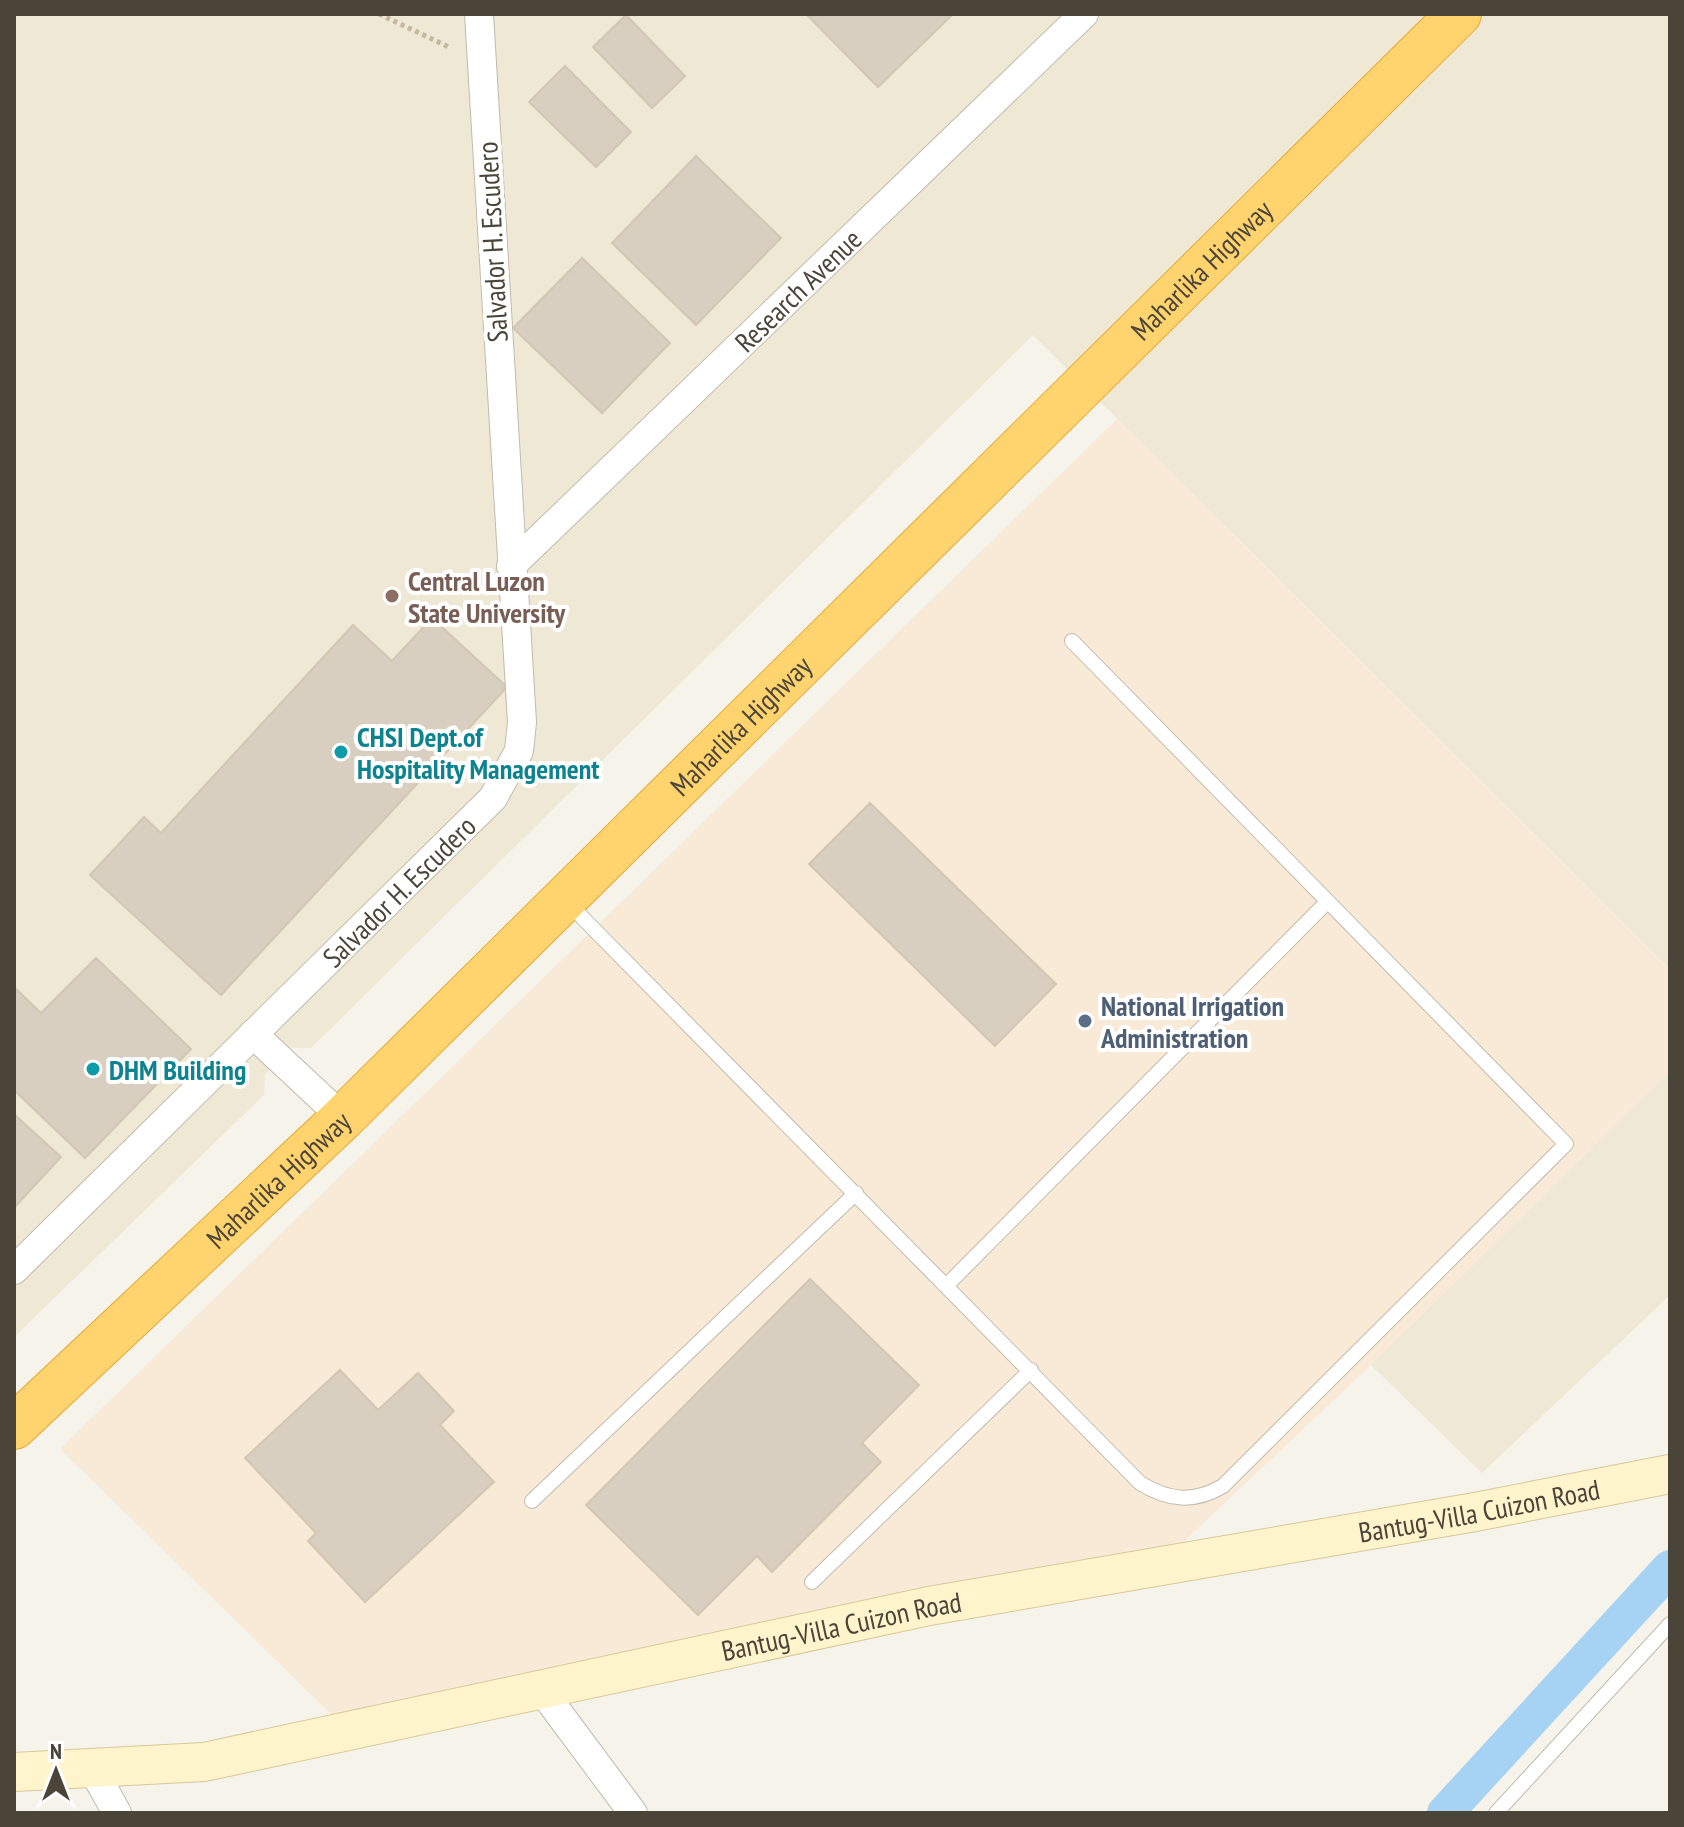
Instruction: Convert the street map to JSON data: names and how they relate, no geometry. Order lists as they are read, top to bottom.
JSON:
{
  "streets": {
    "highway": ["Maharlika Highway"],
    "street": ["Salvador H. Escudero", "Research Avenue", "Bantug-Villa Cuizon Road"]
  },
  "crossings": [
    ["Salvador H. Escudero", "Research Avenue"]
  ],
  "places": [
    "Central Luzon State University",
    "CHSI Dept.of Hospitality Management",
    "National Irrigation Administration",
    "DHM Building"
  ],
  "north": "top"
}
